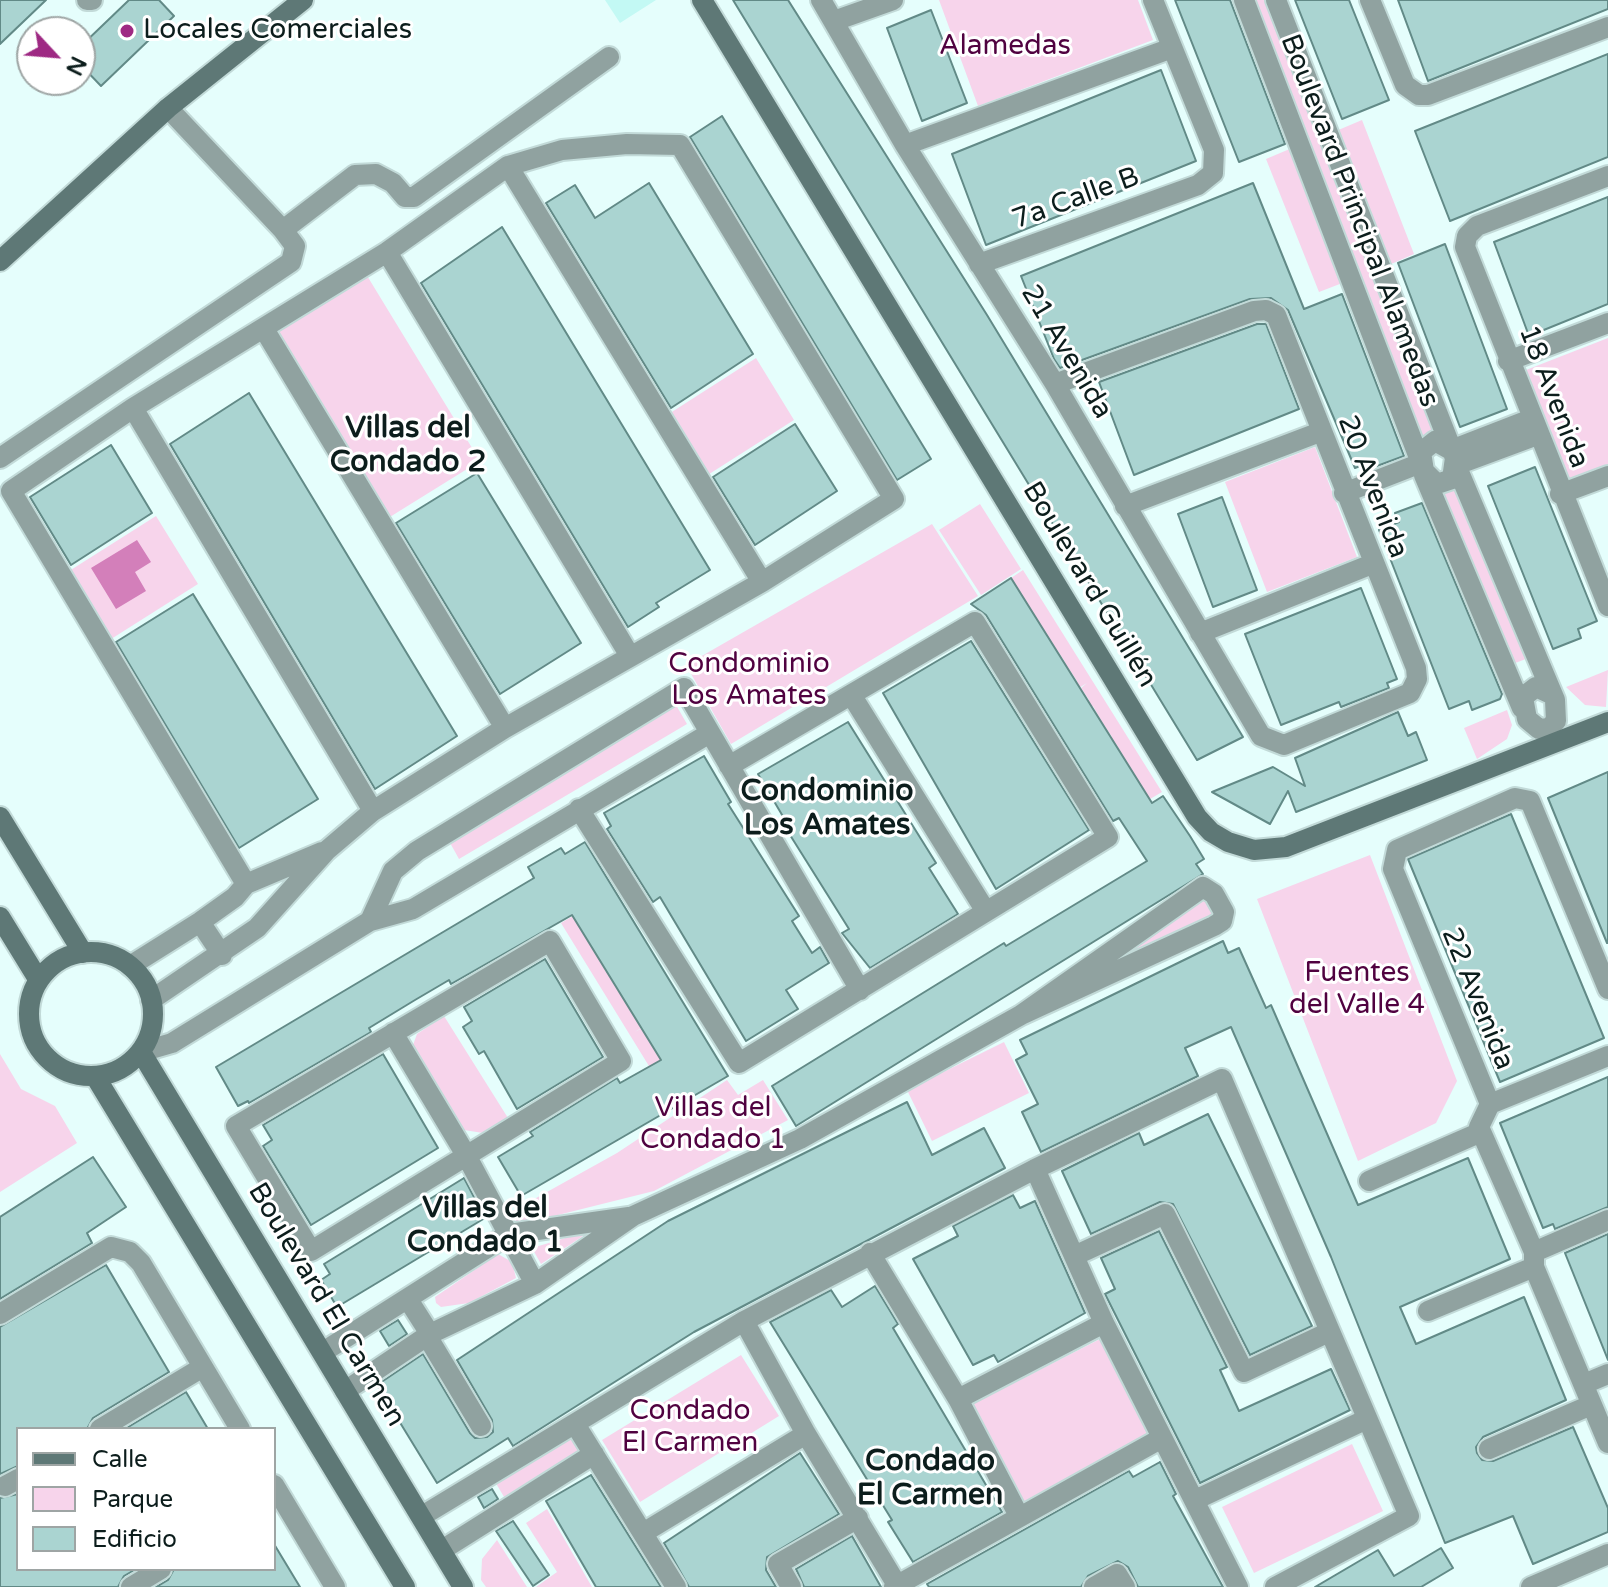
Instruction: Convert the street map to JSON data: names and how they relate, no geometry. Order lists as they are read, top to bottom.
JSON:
{
  "streets": {
    "main road": ["Boulevard Guillén", "Boulevard El Carmen"],
    "street": [
      "7a Calle B",
      "Boulevard Principal Alamedas",
      "21 Avenida",
      "18 Avenida",
      "20 Avenida",
      "22 Avenida"
    ]
  },
  "crossings": [
    ["7a Calle B", "21 Avenida"],
    ["21 Avenida", "20 Avenida"]
  ],
  "districts": [
    "Villas del Condado 2",
    "Condominio Los Amates",
    "Villas del Condado 1",
    "Condado El Carmen"
  ],
  "parks": [
    "Alamedas",
    "Condominio Los Amates",
    "Fuentes del Valle 4",
    "Villas del Condado 1",
    "Condado El Carmen"
  ],
  "places": ["Locales Comerciales"],
  "legend": ["Calle", "Parque", "Edificio"],
  "north": "bottom right"
}
